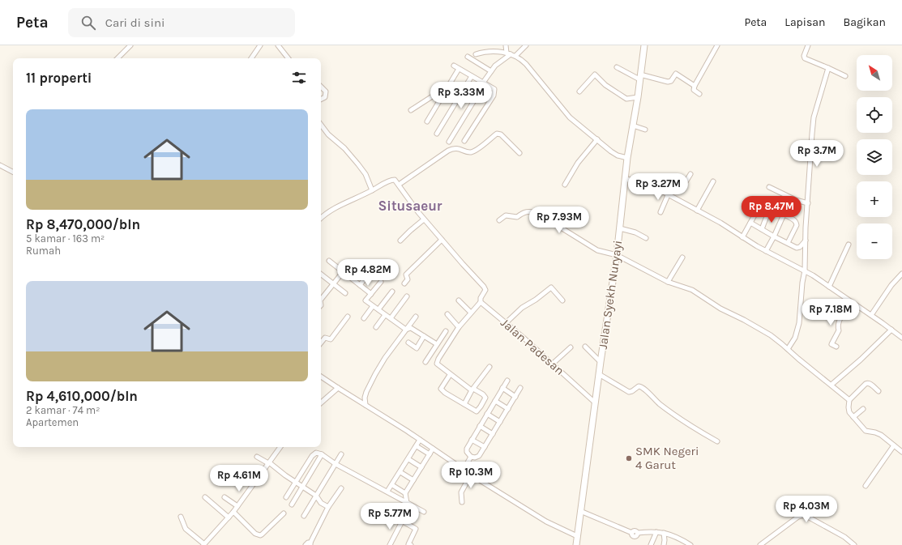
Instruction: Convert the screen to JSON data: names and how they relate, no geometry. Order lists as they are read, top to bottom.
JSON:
{
  "streets": {
    "main road": ["Jalan Syekh Nuryayi"],
    "street": ["Jalan Padesan"]
  },
  "crossings": [
    ["Jalan Syekh Nuryayi", "Jalan Padesan"]
  ],
  "districts": ["Situsaeur"],
  "places": ["SMK Negeri 4 Garut"],
  "north": "top left",
  "page": {
    "header": "Peta",
    "search": "Cari di sini",
    "nav": ["Peta", "Lapisan", "Bagikan"],
    "map_buttons": ["+", "−"],
    "heading": "11 properti",
    "price": [
      "Rp 3.33M",
      "Rp 3.7M",
      "Rp 3.27M",
      "Rp 8.47M",
      "Rp 7.93M",
      "Rp 4.82M",
      "Rp 7.18M",
      "Rp 10.3M",
      "Rp 4.61M",
      "Rp 4.03M",
      "Rp 5.77M"
    ],
    "list": [
      {
        "name": "Rp 8,470,000/bln",
        "note": "5 kamar · 163 m² · Rumah"
      },
      {
        "name": "Rp 4,610,000/bln",
        "note": "2 kamar · 74 m² · Apartemen"
      }
    ]
  }
}
